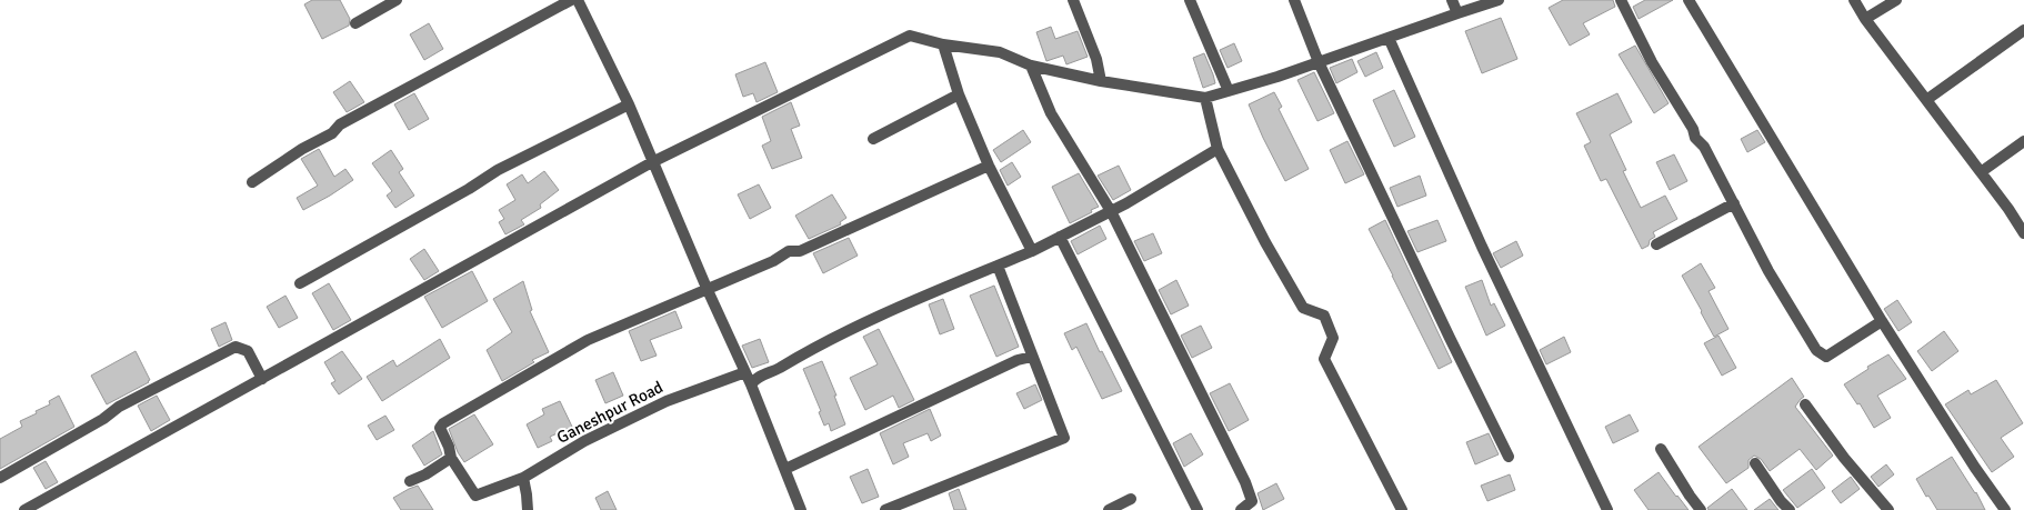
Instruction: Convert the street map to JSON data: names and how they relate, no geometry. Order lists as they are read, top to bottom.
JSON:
{
  "streets": {
    "street": ["Ganeshpur Road"]
  }
}
